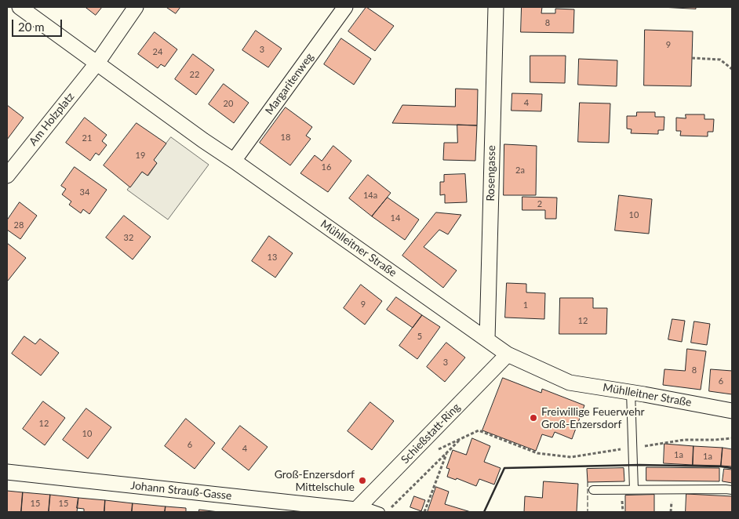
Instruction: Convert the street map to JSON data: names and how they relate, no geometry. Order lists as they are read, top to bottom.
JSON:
{
  "streets": {
    "street": [
      "Margaritenweg",
      "Am Holzplatz",
      "Rosengasse",
      "Mühlleitner Straße",
      "Schießstatt-Ring",
      "Johann Strauß-Gasse"
    ]
  },
  "crossings": [
    ["Margaritenweg", "Mühlleitner Straße"],
    ["Am Holzplatz", "Mühlleitner Straße"],
    ["Rosengasse", "Mühlleitner Straße"],
    ["Mühlleitner Straße", "Schießstatt-Ring"],
    ["Schießstatt-Ring", "Johann Strauß-Gasse"]
  ],
  "places": ["Freiwillige Feuerwehr Groß-Enzersdorf", "Groß-Enzersdorf Mittelschule"],
  "house_numbers": [
    "8",
    "9",
    "3",
    "24",
    "22",
    "4",
    "20",
    "18",
    "21",
    "19",
    "16",
    "2a",
    "34",
    "14a",
    "2",
    "10",
    "14",
    "28",
    "32",
    "13",
    "9",
    "1",
    "12",
    "5",
    "3",
    "8",
    "6",
    "12",
    "10",
    "6",
    "4",
    "1a",
    "1a",
    "15",
    "15"
  ],
  "scale_bar": "20 m"
}
